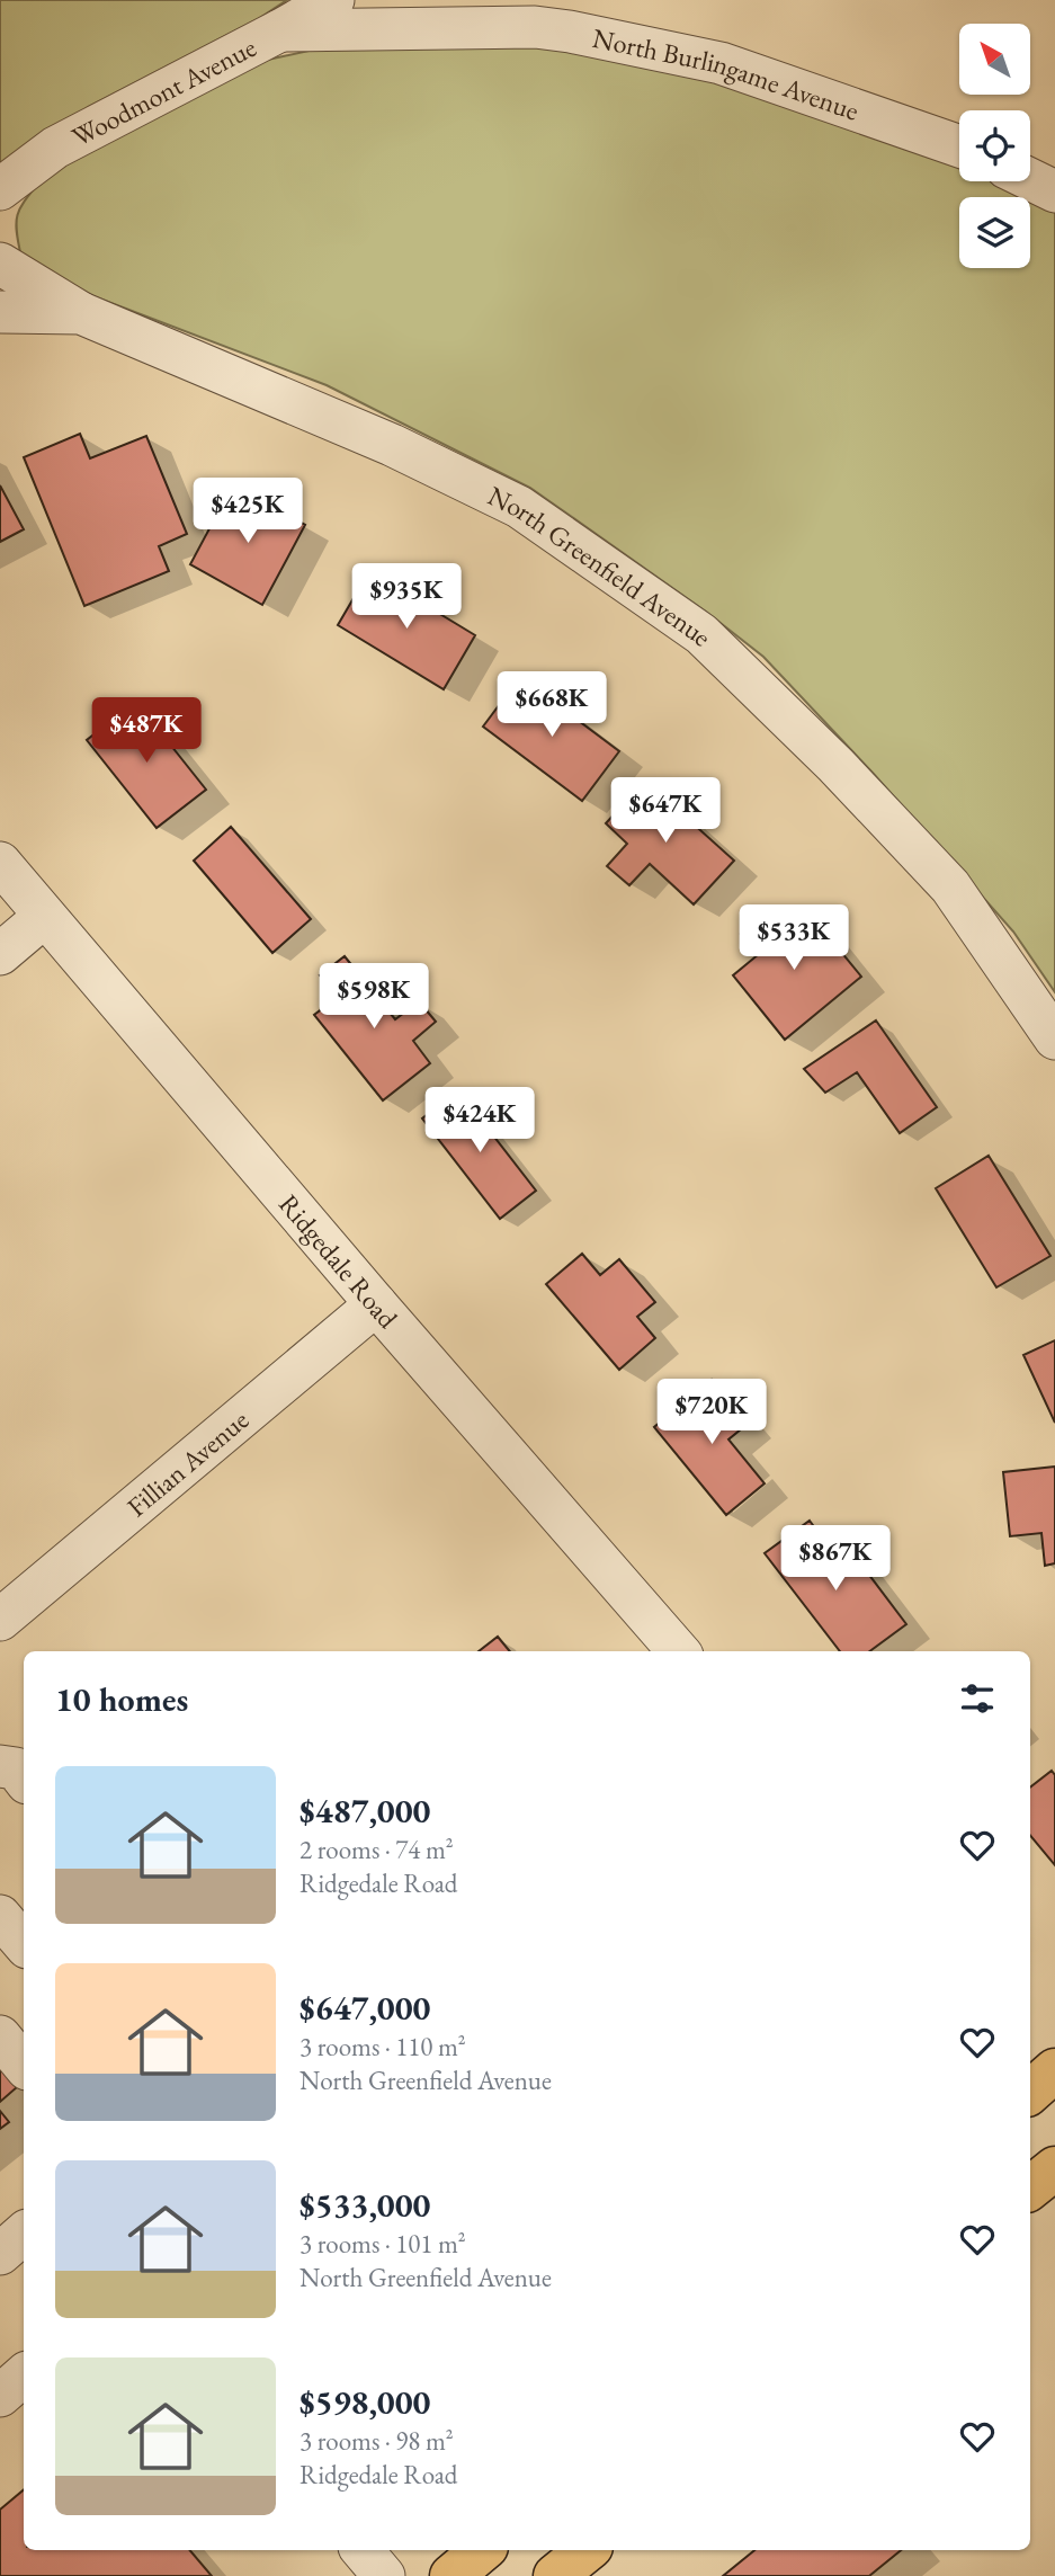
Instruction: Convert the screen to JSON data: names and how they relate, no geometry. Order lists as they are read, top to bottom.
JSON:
{
  "streets": {
    "street": [
      "North Burlingame Avenue",
      "Woodmont Avenue",
      "North Greenfield Avenue",
      "Ridgedale Road",
      "Fillian Avenue"
    ]
  },
  "crossings": [
    ["North Burlingame Avenue", "Woodmont Avenue"],
    ["Ridgedale Road", "Fillian Avenue"]
  ],
  "north": "top left",
  "page": {
    "price": [
      "$425K",
      "$935K",
      "$668K",
      "$487K",
      "$647K",
      "$533K",
      "$598K",
      "$424K",
      "$720K",
      "$867K"
    ],
    "heading": "10 homes",
    "list": [
      {
        "name": "$487,000",
        "note": "2 rooms · 74 m² · Ridgedale Road"
      },
      {
        "name": "$647,000",
        "note": "3 rooms · 110 m² · North Greenfield Avenue"
      },
      {
        "name": "$533,000",
        "note": "3 rooms · 101 m² · North Greenfield Avenue"
      },
      {
        "name": "$598,000",
        "note": "3 rooms · 98 m² · Ridgedale Road"
      }
    ]
  }
}
